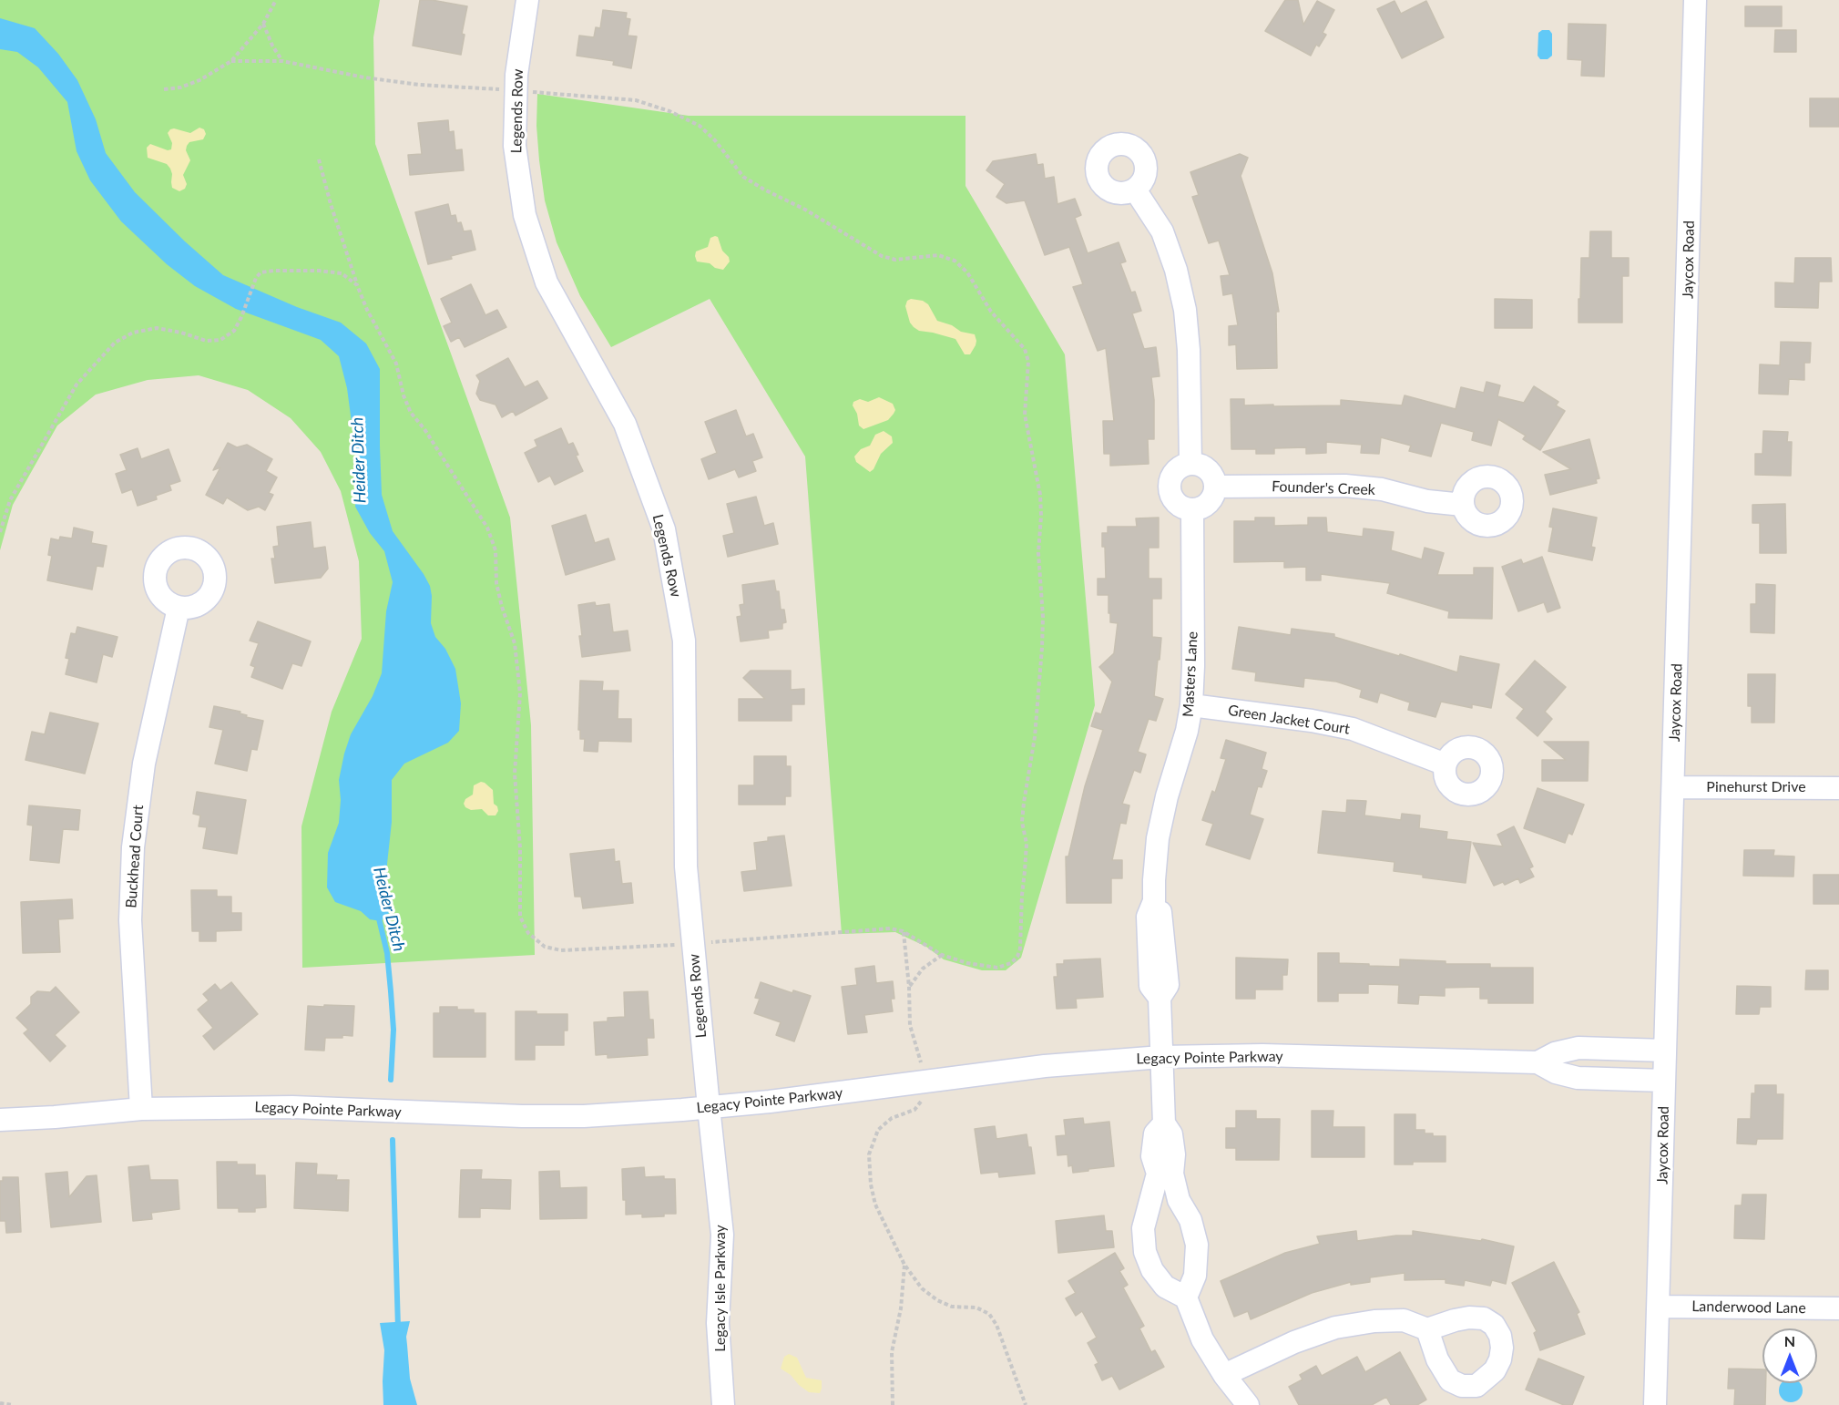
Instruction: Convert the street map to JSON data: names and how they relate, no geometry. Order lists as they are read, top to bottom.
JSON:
{
  "streets": {
    "street": [
      "Legends Row",
      "Jaycox Road",
      "Founder's Creek",
      "Masters Lane",
      "Green Jacket Court",
      "Pinehurst Drive",
      "Buckhead Court",
      "Legacy Pointe Parkway",
      "Legacy Isle Parkway",
      "Landerwood Lane"
    ]
  },
  "crossings": [
    ["Legends Row", "Legacy Pointe Parkway"],
    ["Legends Row", "Legacy Isle Parkway"],
    ["Jaycox Road", "Pinehurst Drive"],
    ["Jaycox Road", "Legacy Pointe Parkway"],
    ["Jaycox Road", "Landerwood Lane"],
    ["Founder's Creek", "Masters Lane"],
    ["Masters Lane", "Green Jacket Court"],
    ["Masters Lane", "Legacy Pointe Parkway"],
    ["Buckhead Court", "Legacy Pointe Parkway"],
    ["Legacy Pointe Parkway", "Legacy Isle Parkway"]
  ],
  "water": ["Heider Ditch"],
  "north": "top"
}
